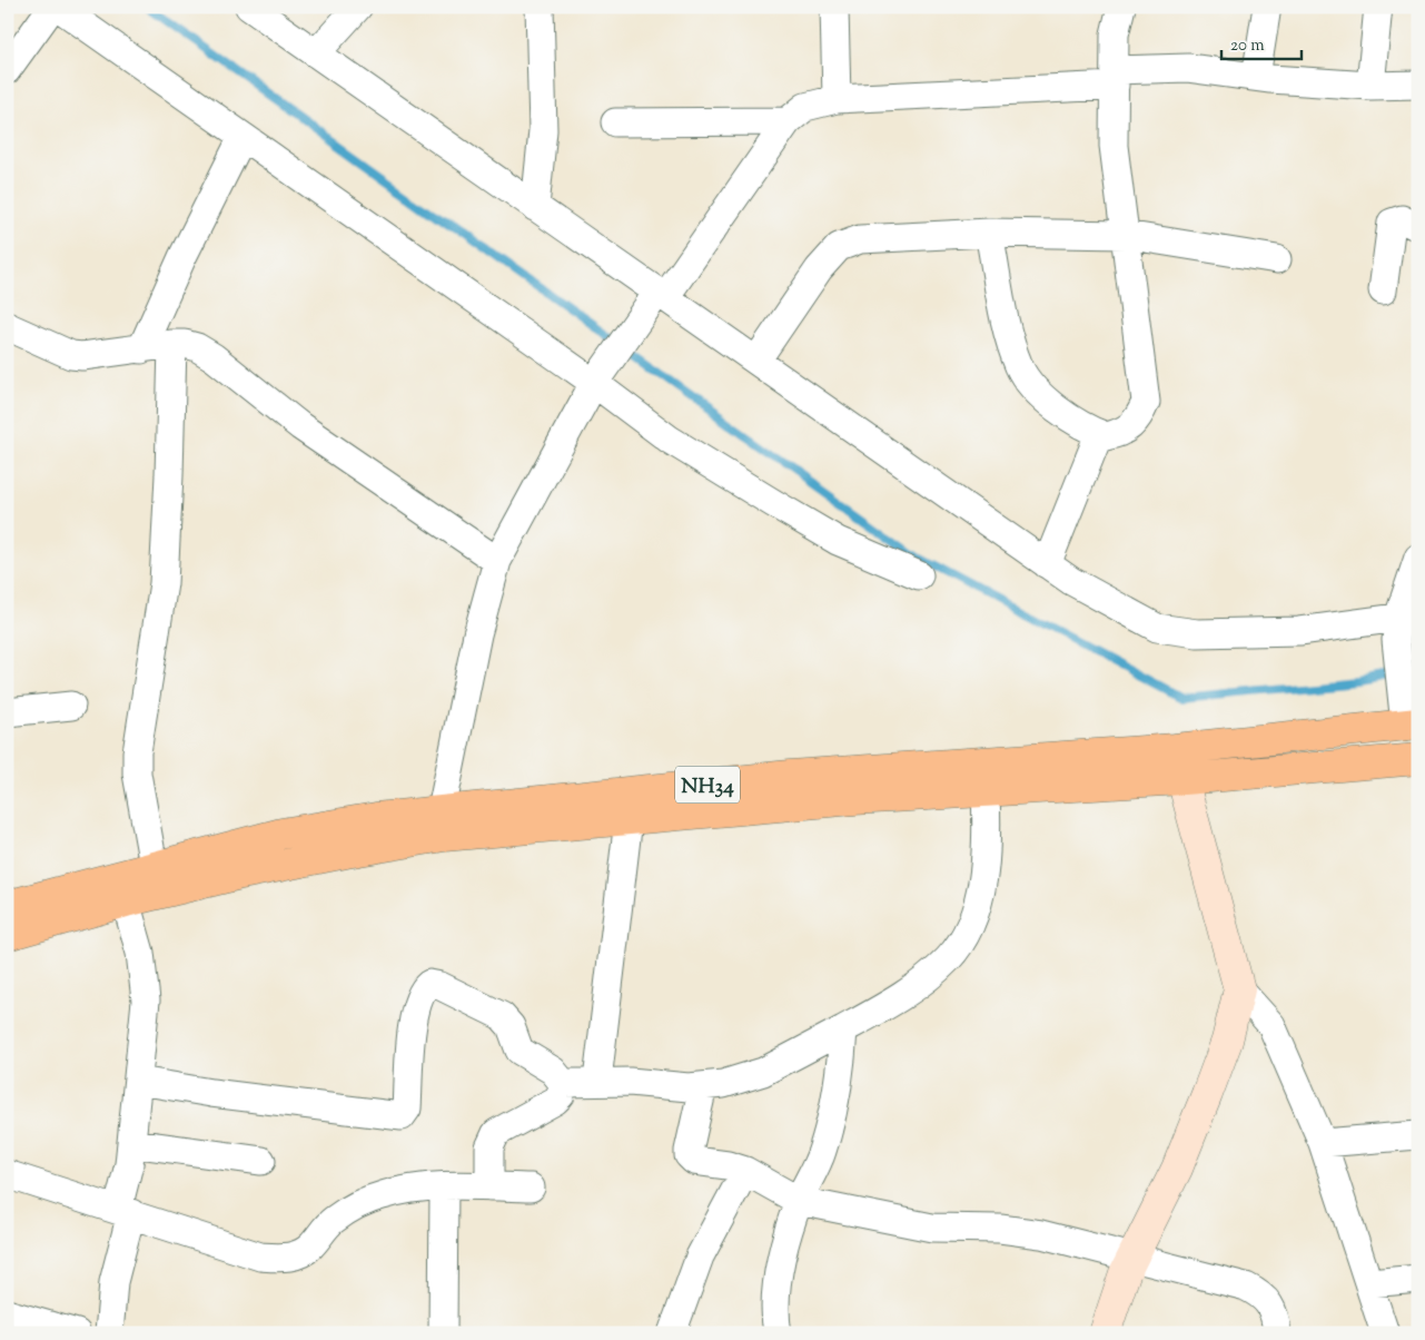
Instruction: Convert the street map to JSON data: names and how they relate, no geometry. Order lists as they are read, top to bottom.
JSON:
{
  "streets": {
    "highway": ["NH34"]
  },
  "scale_bar": "20 m"
}
